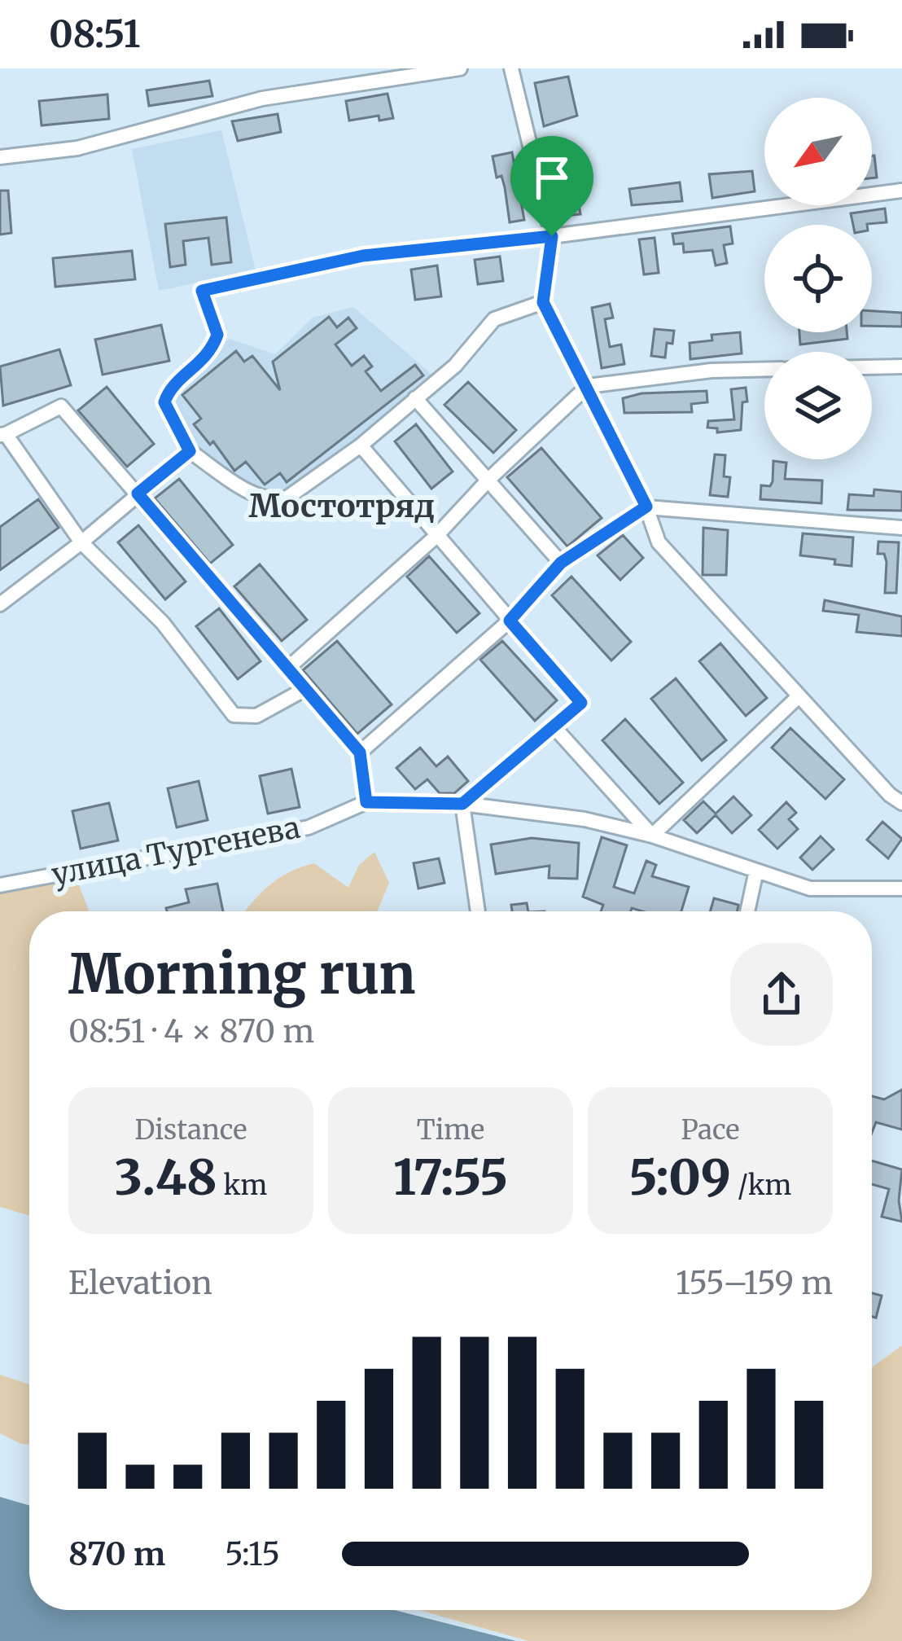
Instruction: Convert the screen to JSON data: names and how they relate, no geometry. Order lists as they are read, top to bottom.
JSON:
{
  "streets": {
    "street": ["улица Тургенева"]
  },
  "districts": ["Мостотряд"],
  "north": "bottom left",
  "page": {
    "status": "08:51",
    "heading": ["Morning run", "08:51 · 4 × 870 m"],
    "stats": [
      ["Distance", "3.48 km"],
      ["Time", "17:55"],
      ["Pace", "5:09 /km"]
    ],
    "chart": ["Elevation", "155–159 m"],
    "list": [
      {
        "name": "870 m",
        "note": "5:15"
      }
    ]
  }
}
